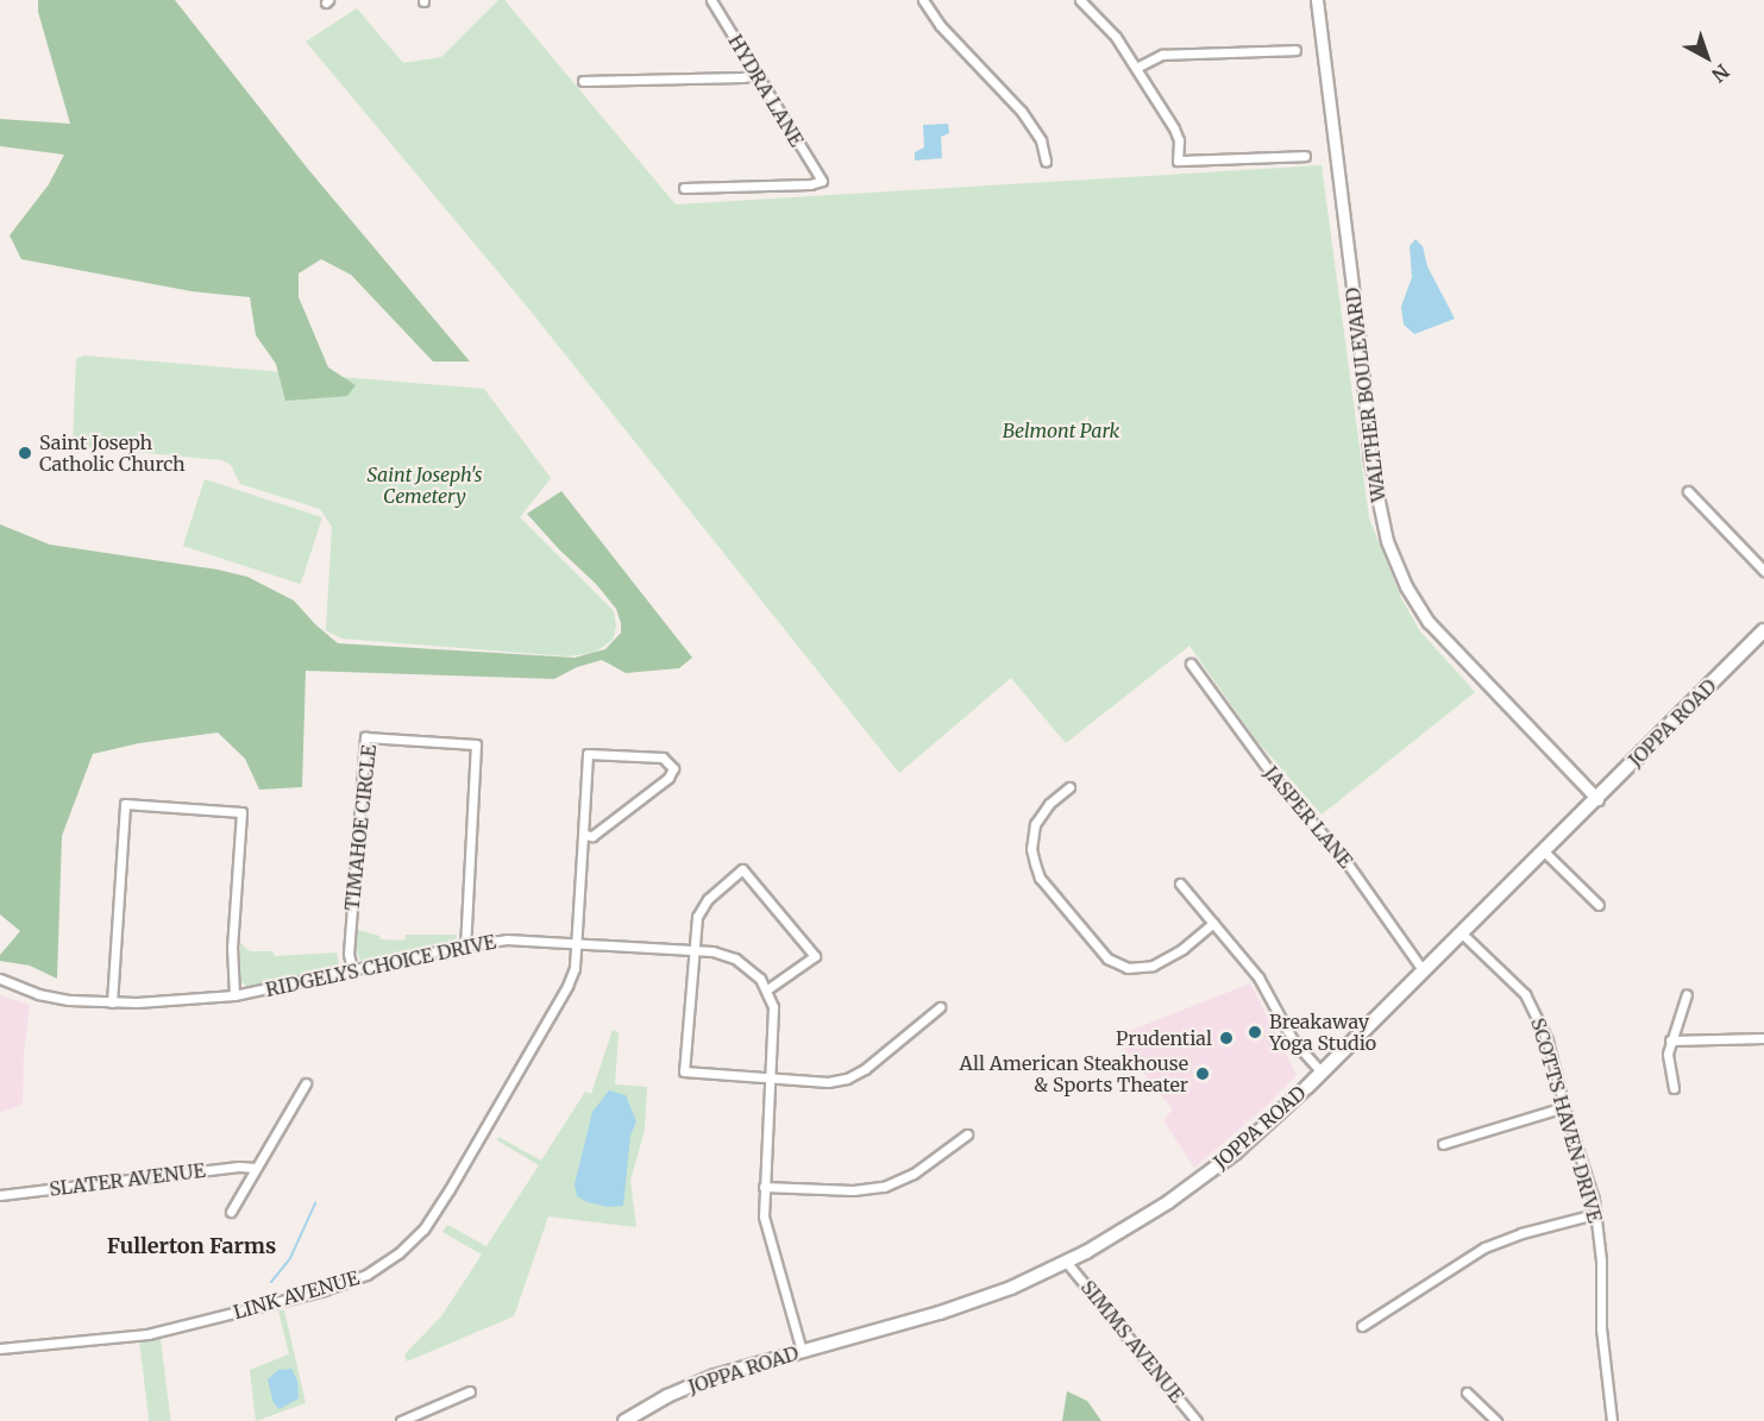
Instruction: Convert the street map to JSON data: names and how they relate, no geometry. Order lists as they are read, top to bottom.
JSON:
{
  "streets": {
    "main road": ["WALTHER BOULEVARD", "JOPPA ROAD"],
    "street": [
      "HYDRA LANE",
      "JASPER LANE",
      "TIMAHOE CIRCLE",
      "RIDGELYS CHOICE DRIVE",
      "SCOTTS HAVEN DRIVE",
      "SLATER AVENUE",
      "LINK AVENUE",
      "SIMMS AVENUE"
    ]
  },
  "crossings": [
    ["WALTHER BOULEVARD", "JOPPA ROAD"],
    ["JOPPA ROAD", "JASPER LANE"],
    ["JOPPA ROAD", "SCOTTS HAVEN DRIVE"],
    ["JOPPA ROAD", "SIMMS AVENUE"],
    ["TIMAHOE CIRCLE", "RIDGELYS CHOICE DRIVE"],
    ["RIDGELYS CHOICE DRIVE", "LINK AVENUE"]
  ],
  "districts": ["Fullerton Farms"],
  "parks": ["Belmont Park", "Saint Joseph's Cemetery"],
  "places": [
    "Saint Joseph Catholic Church",
    "Breakaway Yoga Studio",
    "Prudential",
    "All American Steakhouse & Sports Theater"
  ],
  "north": "bottom right"
}
